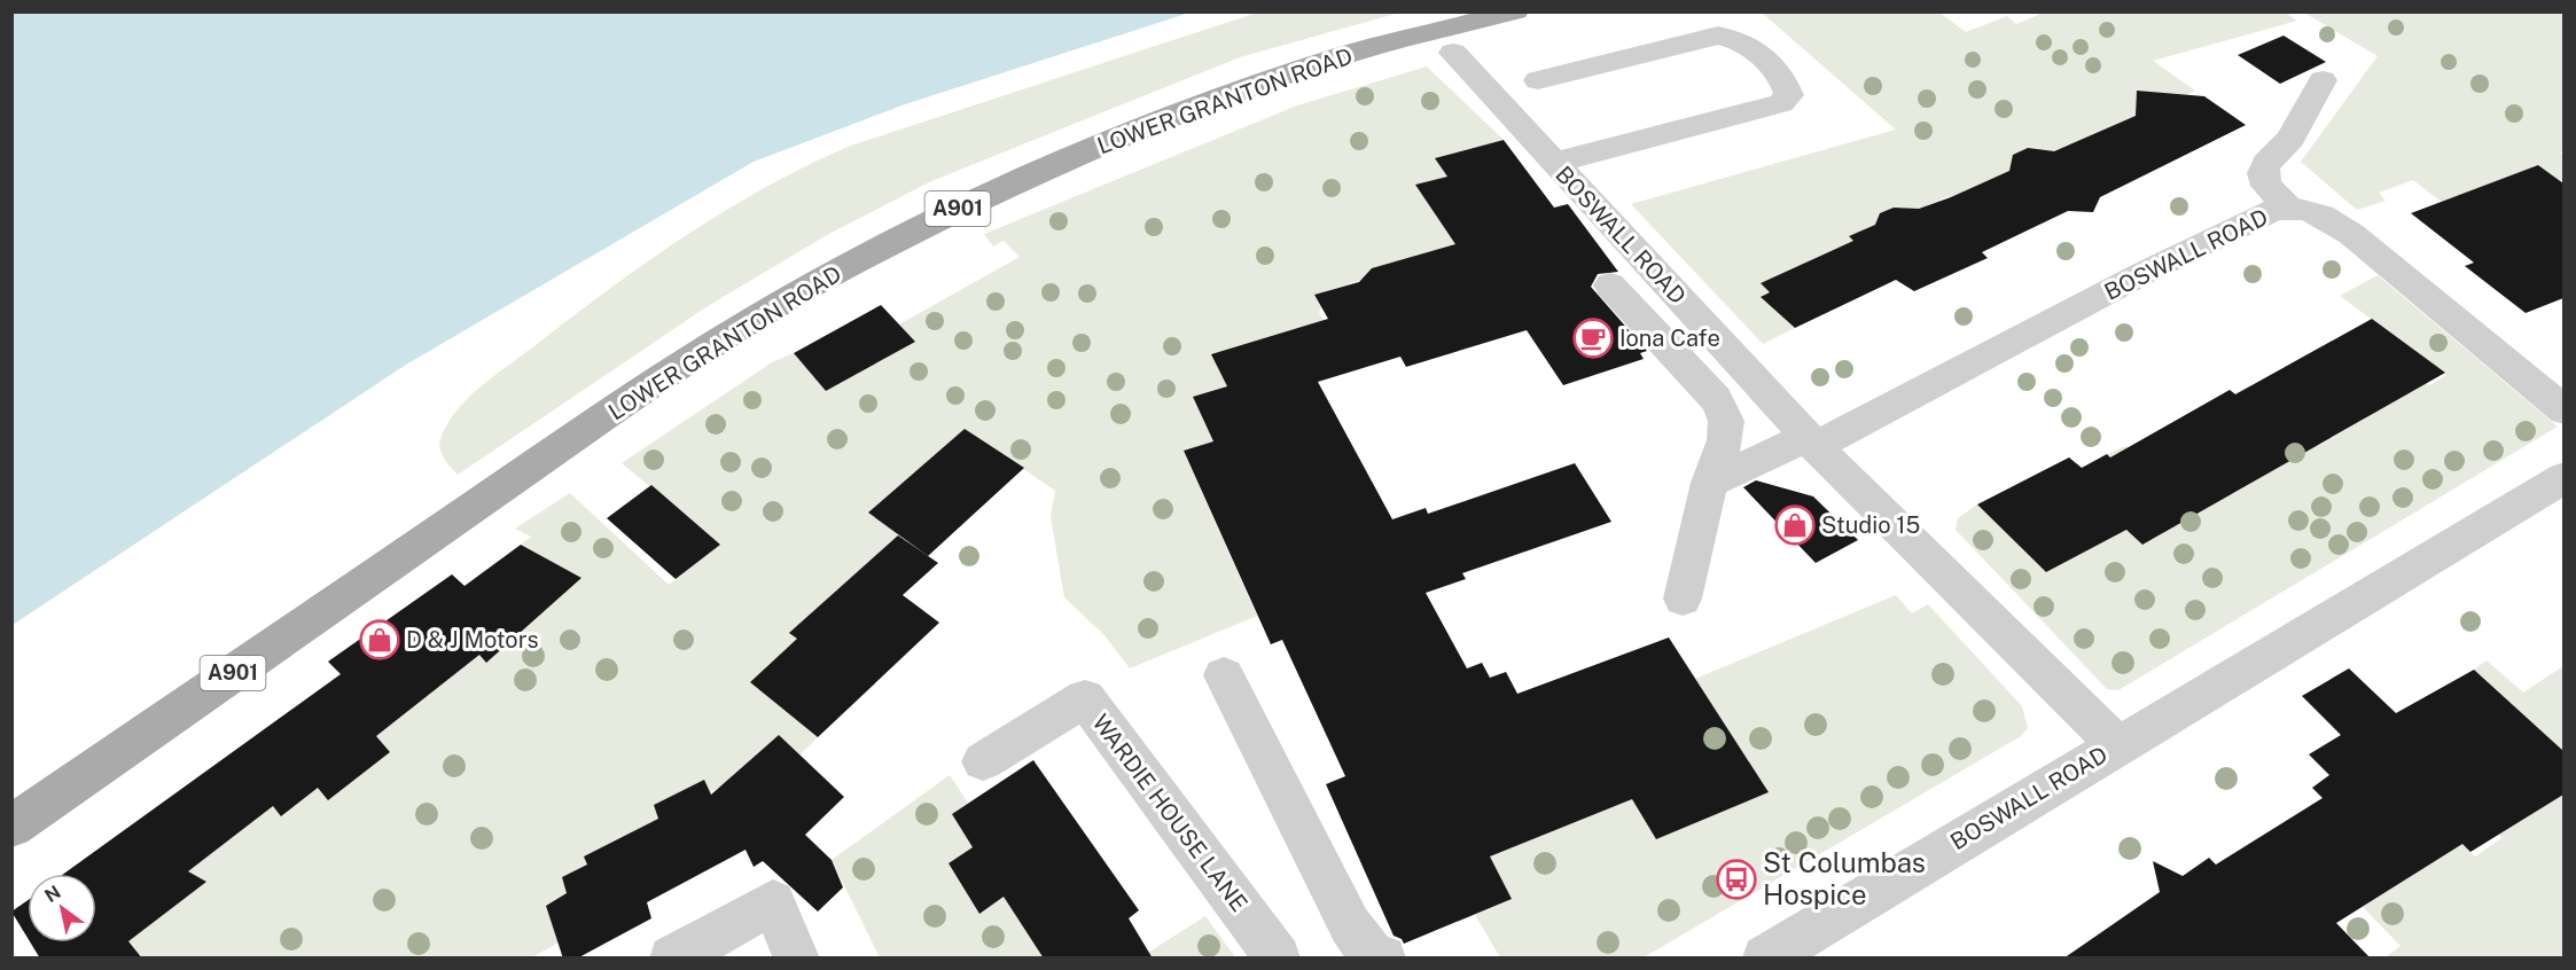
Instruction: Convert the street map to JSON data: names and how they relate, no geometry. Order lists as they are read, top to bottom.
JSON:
{
  "streets": {
    "main road": ["LOWER GRANTON ROAD", "A901"],
    "street": ["BOSWALL ROAD", "WARDIE HOUSE LANE"]
  },
  "places": {
    "cafe": ["Iona Cafe"],
    "shop": ["Studio 15", "D & J Motors"],
    "bus stop": ["St Columbas Hospice"]
  },
  "north": "top left"
}
